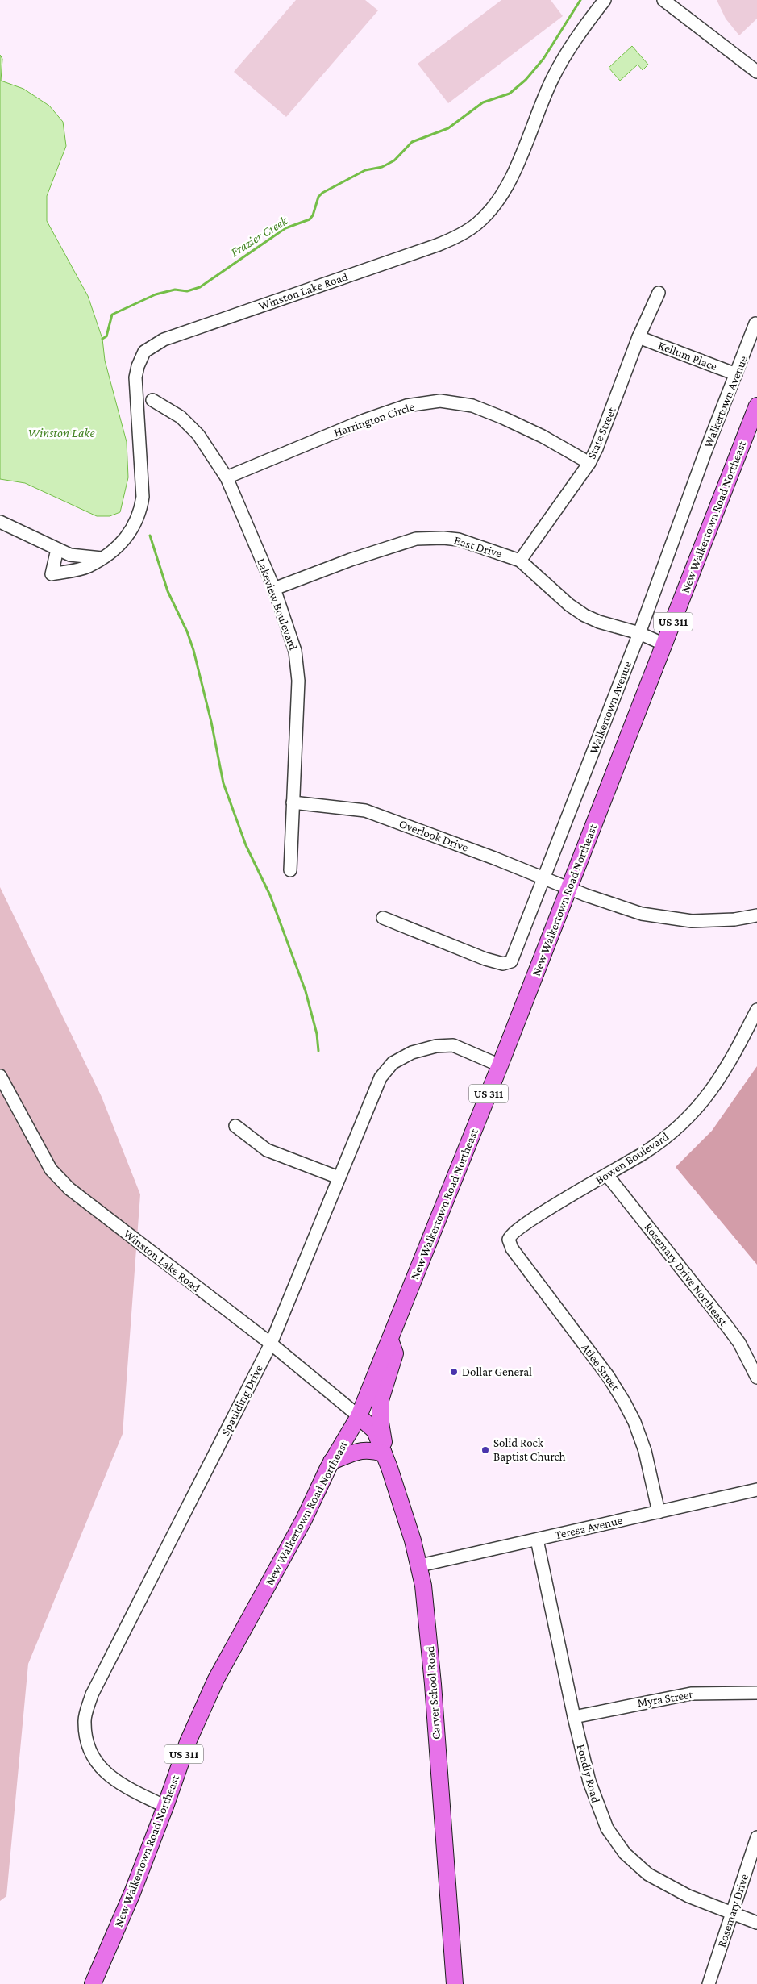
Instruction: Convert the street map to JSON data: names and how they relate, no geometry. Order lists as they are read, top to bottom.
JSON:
{
  "streets": {
    "main road": ["New Walkertown Road Northeast", "US 311", "Carver School Road"],
    "street": [
      "Winston Lake Road",
      "Kellum Place",
      "Walkertown Avenue",
      "Harrington Circle",
      "State Street",
      "East Drive",
      "Lakeview Boulevard",
      "Overlook Drive",
      "Bowen Boulevard",
      "Rosemary Drive Northeast",
      "Atlee Street",
      "Spaulding Drive",
      "Teresa Avenue",
      "Myra Street",
      "Fondly Road",
      "Rosemary Drive"
    ]
  },
  "crossings": [
    ["Winston Lake Road", "New Walkertown Road Northeast"],
    ["Winston Lake Road", "Spaulding Drive"],
    ["Winston Lake Road", "Carver School Road"],
    ["Kellum Place", "Walkertown Avenue"],
    ["Kellum Place", "State Street"],
    ["Walkertown Avenue", "East Drive"],
    ["Walkertown Avenue", "Overlook Drive"],
    ["Harrington Circle", "State Street"],
    ["Harrington Circle", "Lakeview Boulevard"],
    ["State Street", "East Drive"],
    ["New Walkertown Road Northeast", "East Drive"],
    ["New Walkertown Road Northeast", "Overlook Drive"],
    ["New Walkertown Road Northeast", "Spaulding Drive"],
    ["New Walkertown Road Northeast", "Carver School Road"],
    ["East Drive", "Lakeview Boulevard"],
    ["Lakeview Boulevard", "Overlook Drive"],
    ["Bowen Boulevard", "Rosemary Drive Northeast"],
    ["Bowen Boulevard", "Atlee Street"],
    ["Atlee Street", "Teresa Avenue"],
    ["Teresa Avenue", "Carver School Road"],
    ["Teresa Avenue", "Fondly Road"],
    ["Myra Street", "Fondly Road"],
    ["Fondly Road", "Rosemary Drive"]
  ],
  "water": ["Frazier Creek", "Winston Lake"],
  "places": ["Dollar General", "Solid Rock Baptist Church"]
}
